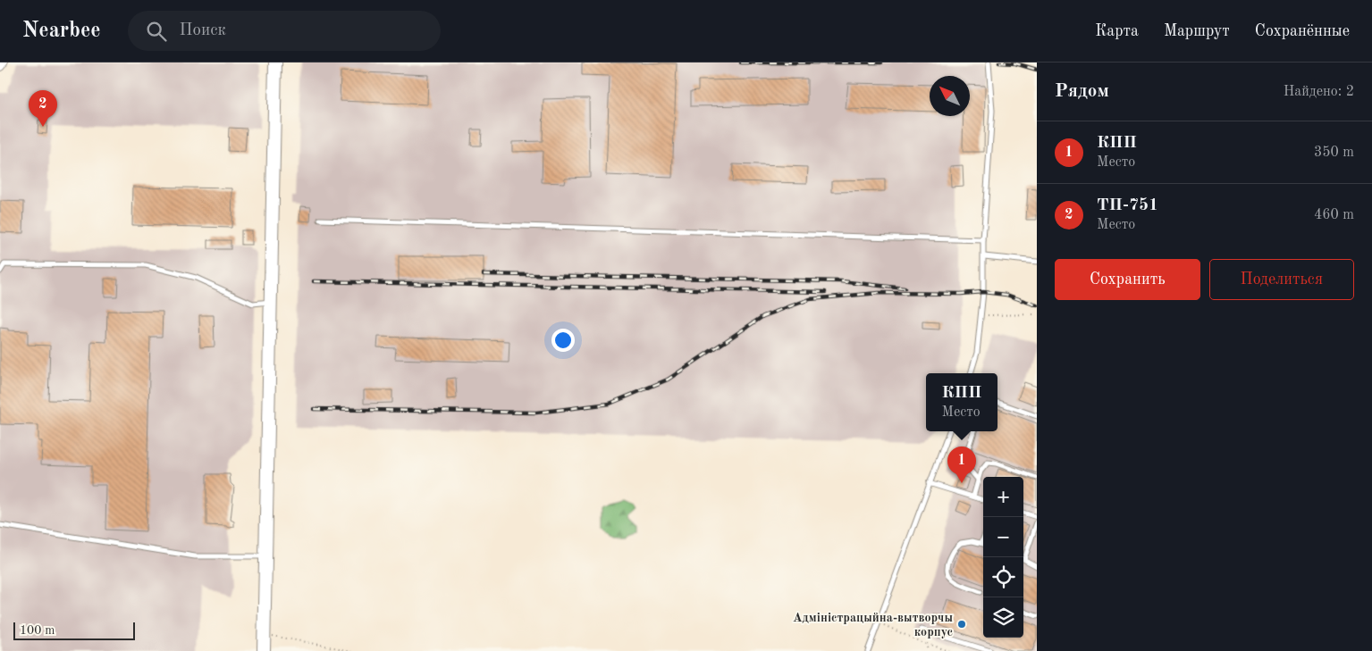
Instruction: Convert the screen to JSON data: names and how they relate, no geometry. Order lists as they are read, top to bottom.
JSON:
{
  "places": ["Адміністрацыйна-вытворчы корпус"],
  "scale_bar": "100 m",
  "north": "top left",
  "page": {
    "header": "Nearbee",
    "search": "Поиск",
    "nav": ["Карта", "Маршрут", "Сохранённые"],
    "heading": ["Рядом", "Найдено: 2"],
    "pins": ["2", "1"],
    "list": [
      {
        "mark": "1",
        "name": "КПП",
        "note": "Место",
        "value": "350 m"
      },
      {
        "mark": "2",
        "name": "ТП-751",
        "note": "Место",
        "value": "460 m"
      }
    ],
    "buttons": ["Сохранить", "Поделиться"],
    "popup": ["КПП", "Место"],
    "map_buttons": ["+", "−"],
    "scale": "100 m"
  }
}
